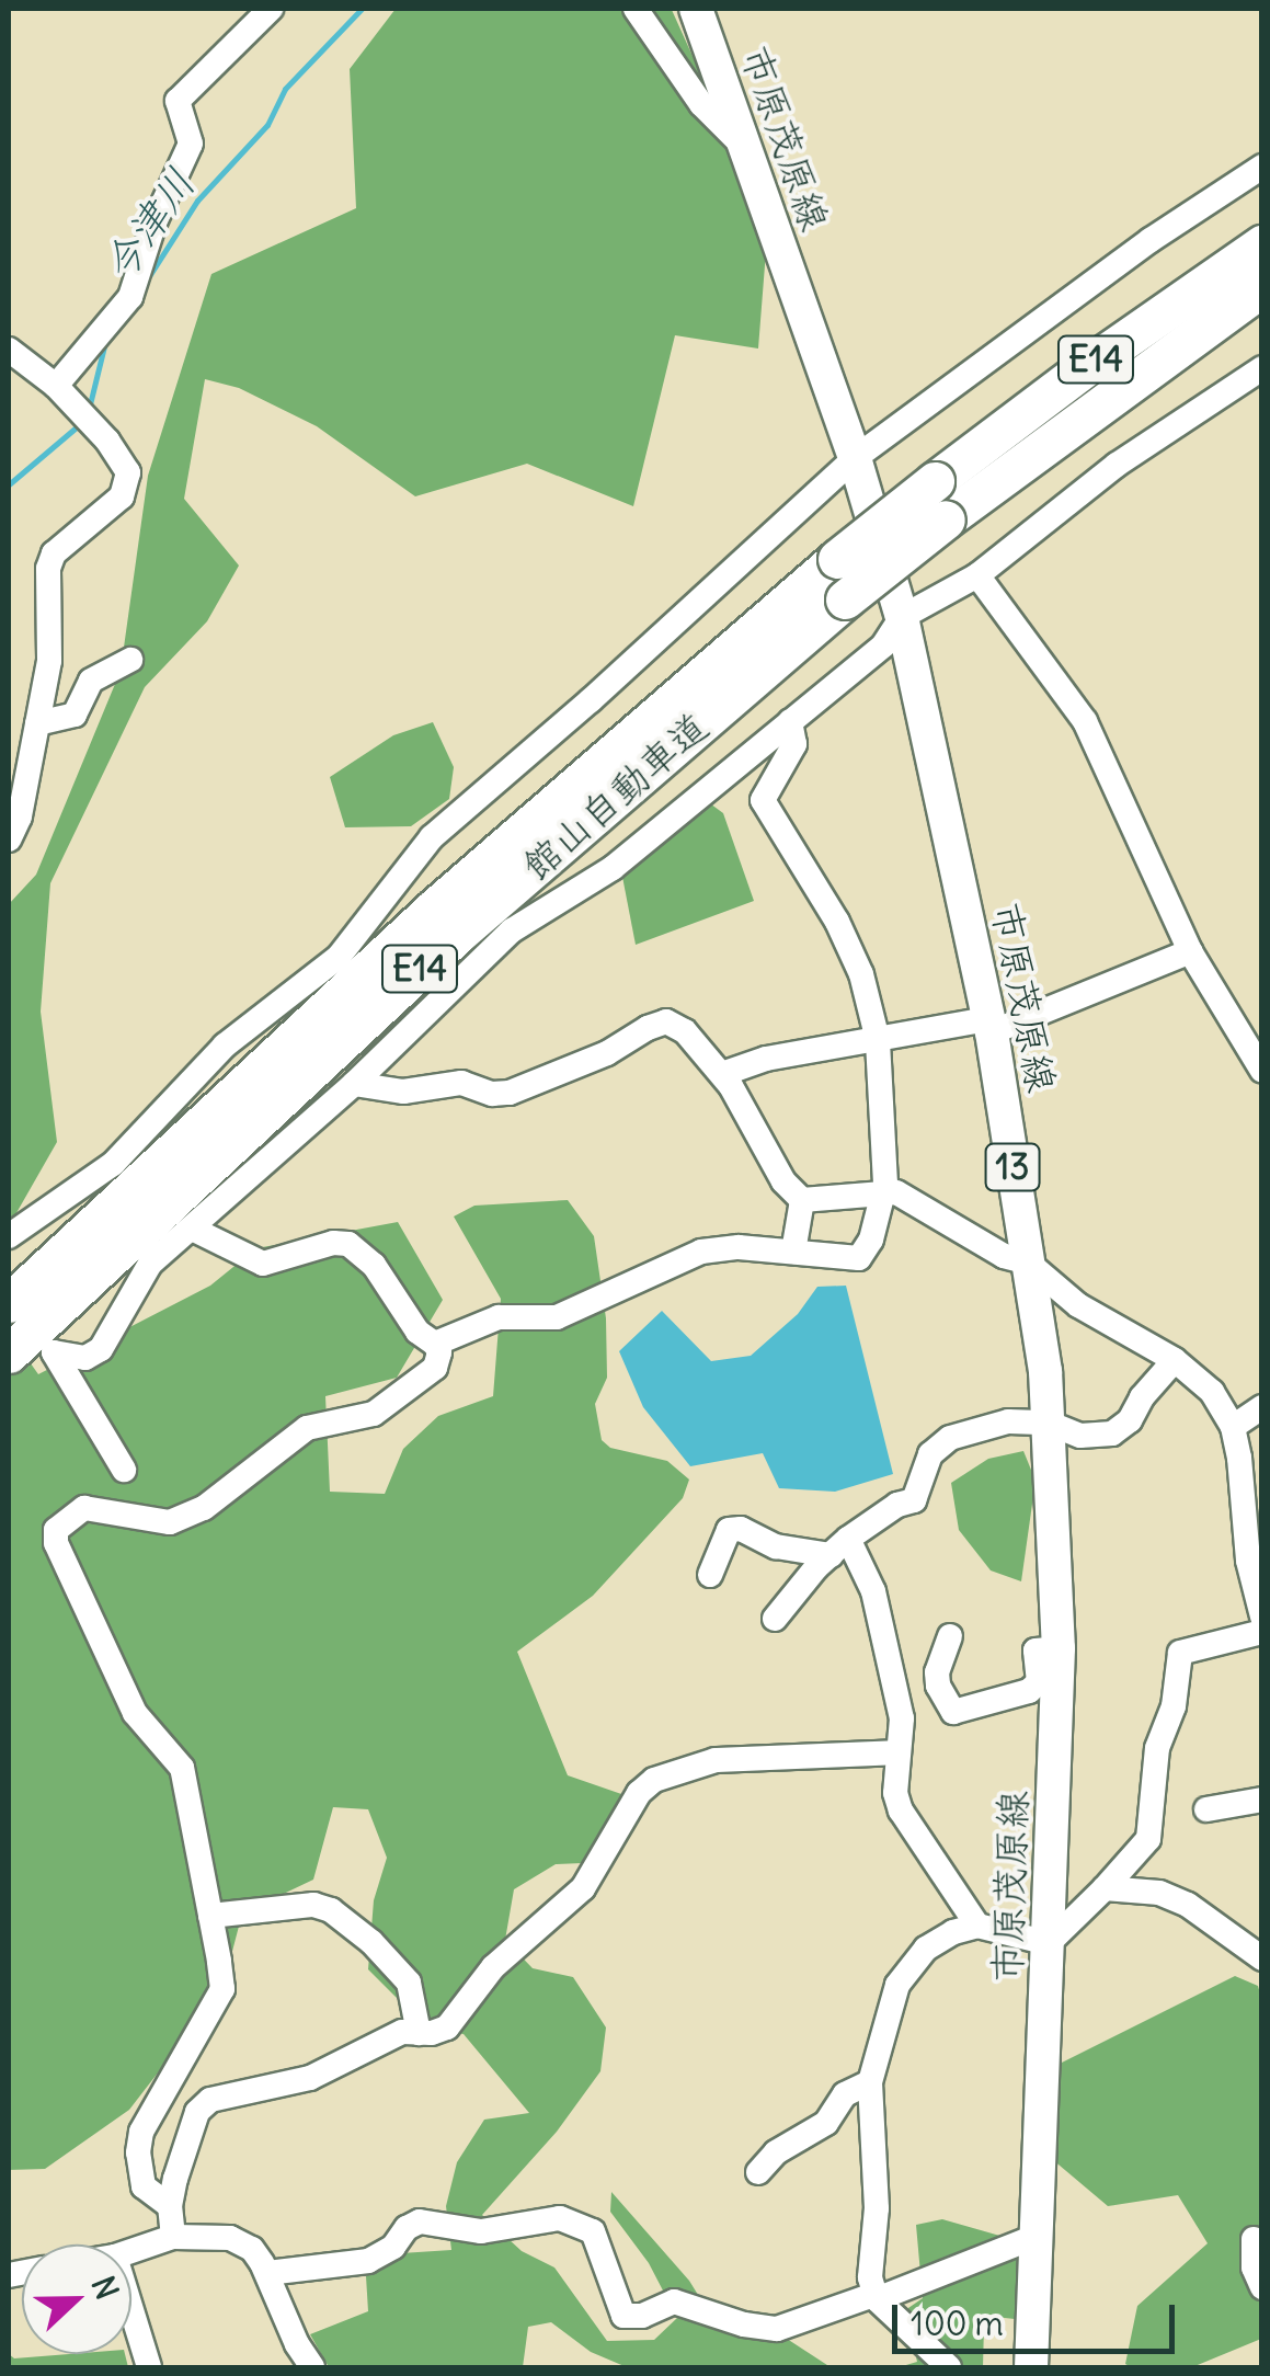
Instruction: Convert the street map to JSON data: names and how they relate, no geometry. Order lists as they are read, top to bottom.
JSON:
{
  "streets": {
    "highway": ["E14", "館山自動車道"],
    "main road": ["市原茂原線", "13"]
  },
  "water": ["今津川"],
  "scale_bar": "100 m",
  "north": "right"
}
